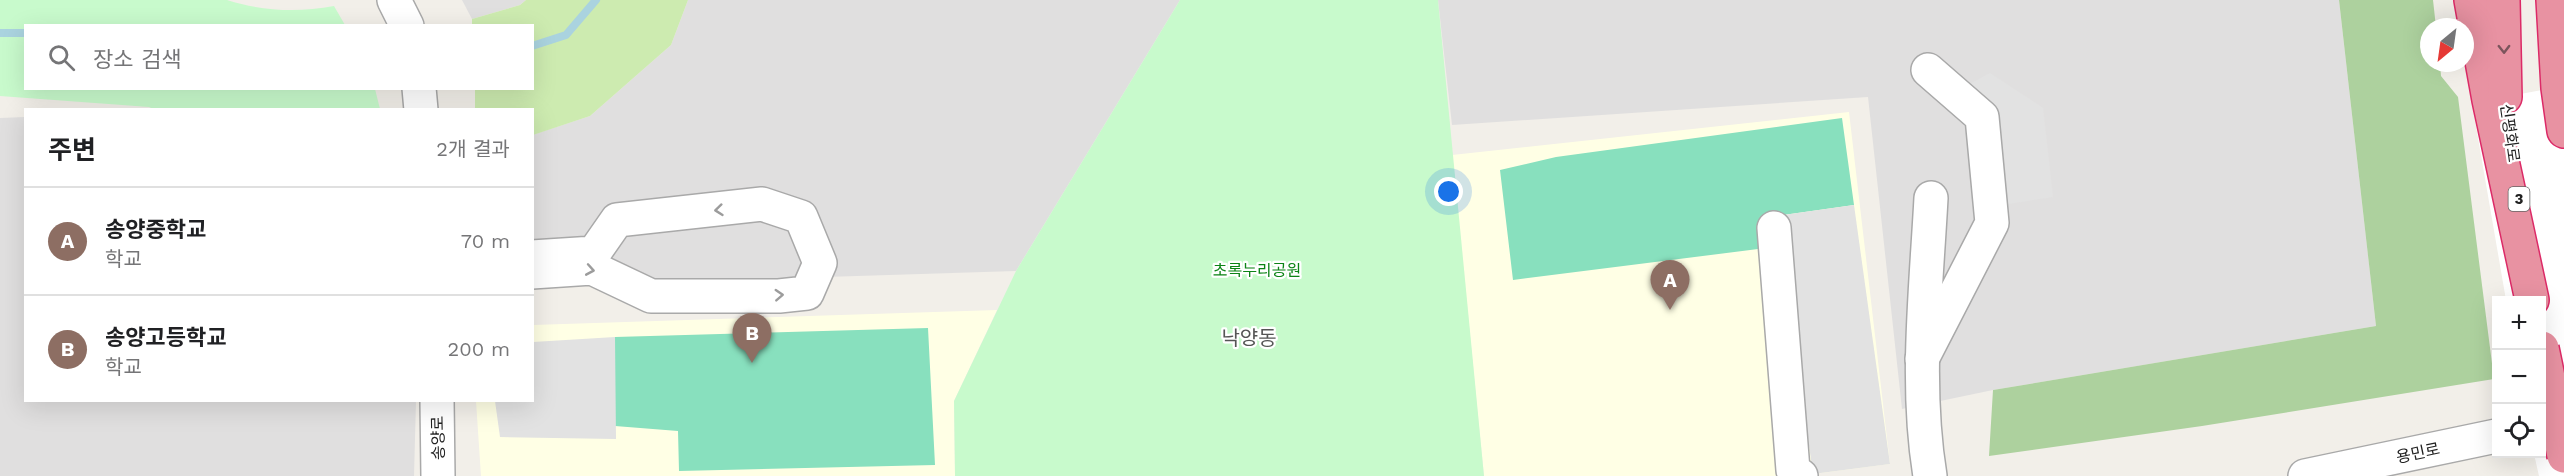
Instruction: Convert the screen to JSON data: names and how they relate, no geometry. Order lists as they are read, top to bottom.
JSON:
{
  "streets": {
    "highway": ["신평화로", "3"],
    "street": ["송양로", "용민로"]
  },
  "districts": ["낙양동"],
  "parks": ["초록누리공원"],
  "north": "bottom left",
  "page": {
    "search": "장소 검색",
    "heading": ["주변", "2개 결과"],
    "list": [
      {
        "mark": "A",
        "name": "송양중학교",
        "note": "학교",
        "value": "70 m"
      },
      {
        "mark": "B",
        "name": "송양고등학교",
        "note": "학교",
        "value": "200 m"
      }
    ],
    "pins": ["A", "B"],
    "map_buttons": ["+", "−"]
  }
}
